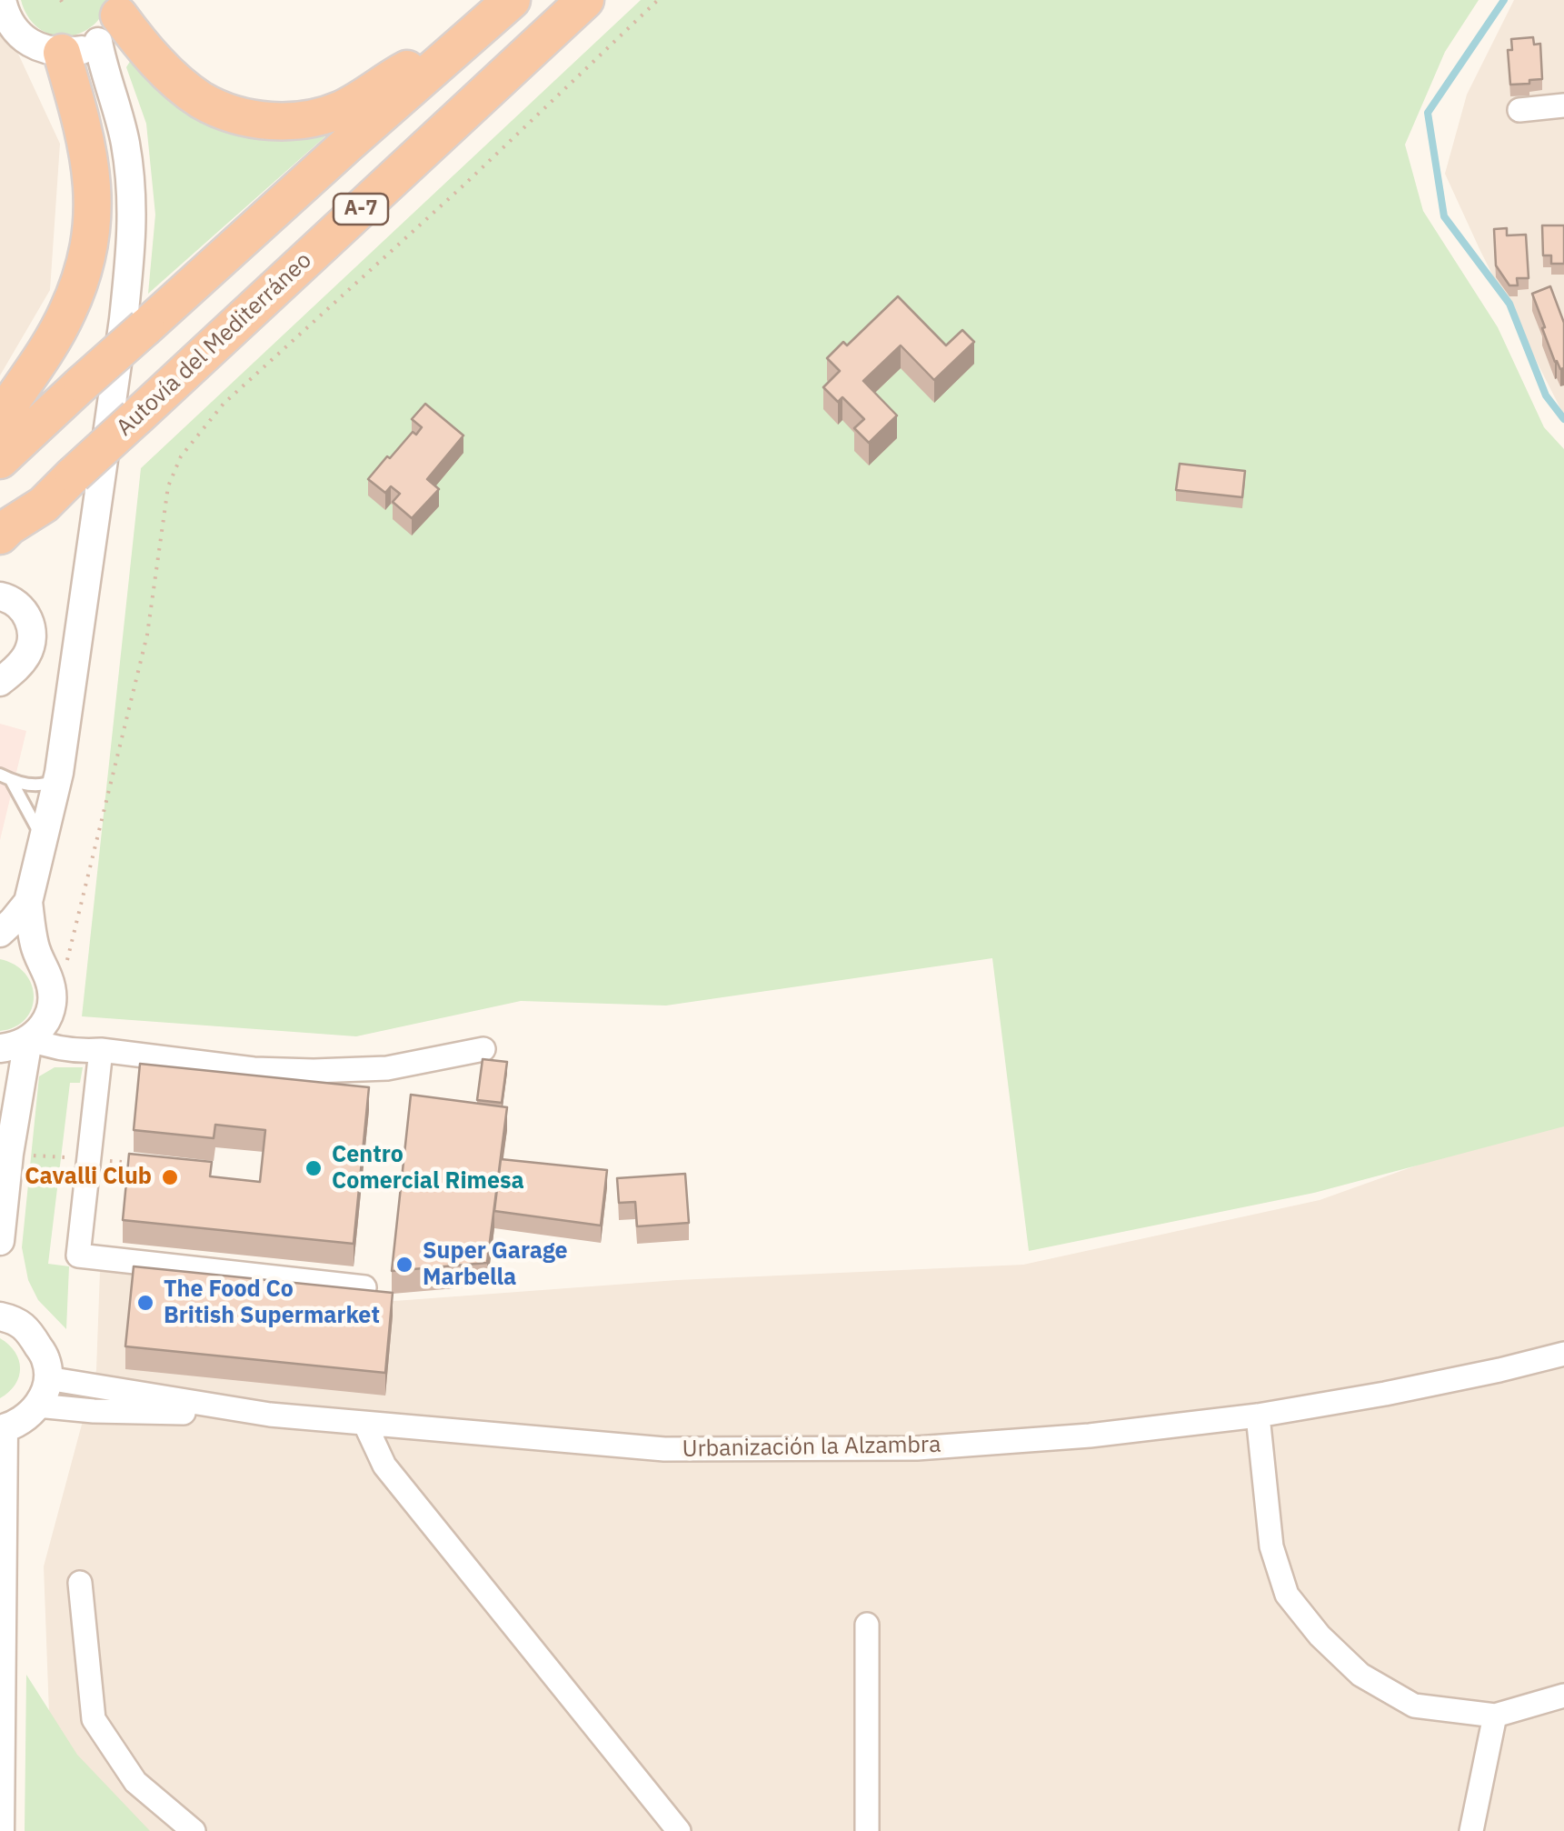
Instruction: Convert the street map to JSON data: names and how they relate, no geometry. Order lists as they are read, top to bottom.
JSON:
{
  "streets": {
    "highway": ["A-7", "Autovía del Mediterráneo"],
    "street": ["Urbanización la Alzambra"]
  },
  "places": [
    "Centro Comercial Rimesa",
    "Cavalli Club",
    "Super Garage Marbella",
    "The Food Co British Supermarket"
  ]
}
